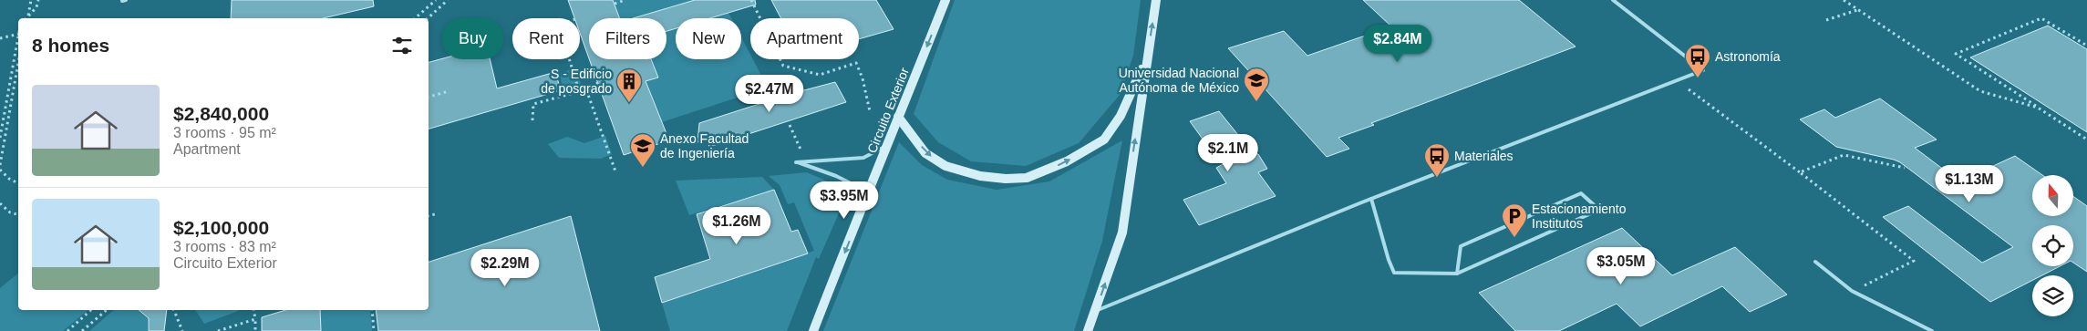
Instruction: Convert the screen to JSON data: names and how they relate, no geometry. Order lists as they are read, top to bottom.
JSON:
{
  "streets": {
    "street": ["Circuito Exterior"]
  },
  "one_way": ["Circuito Exterior"],
  "places": {
    "bus stop": ["Astronomía", "Materiales"],
    "school or university": ["Universidad Nacional Autónoma de México", "Anexo Facultad de Ingeniería"],
    "building": ["S - Edificio de posgrado"],
    "parking": ["Estacionamiento Institutos"]
  },
  "north": "top",
  "page": {
    "chip": [
      "Buy",
      "Rent",
      "Filters",
      "New",
      "Apartment"
    ],
    "heading": "8 homes",
    "price": [
      "$2.84M",
      "$2.47M",
      "$2.1M",
      "$1.13M",
      "$3.95M",
      "$1.26M",
      "$3.05M",
      "$2.29M"
    ],
    "list": [
      {
        "name": "$2,840,000",
        "note": "3 rooms · 95 m² · Apartment"
      },
      {
        "name": "$2,100,000",
        "note": "3 rooms · 83 m² · Circuito Exterior"
      }
    ]
  }
}
